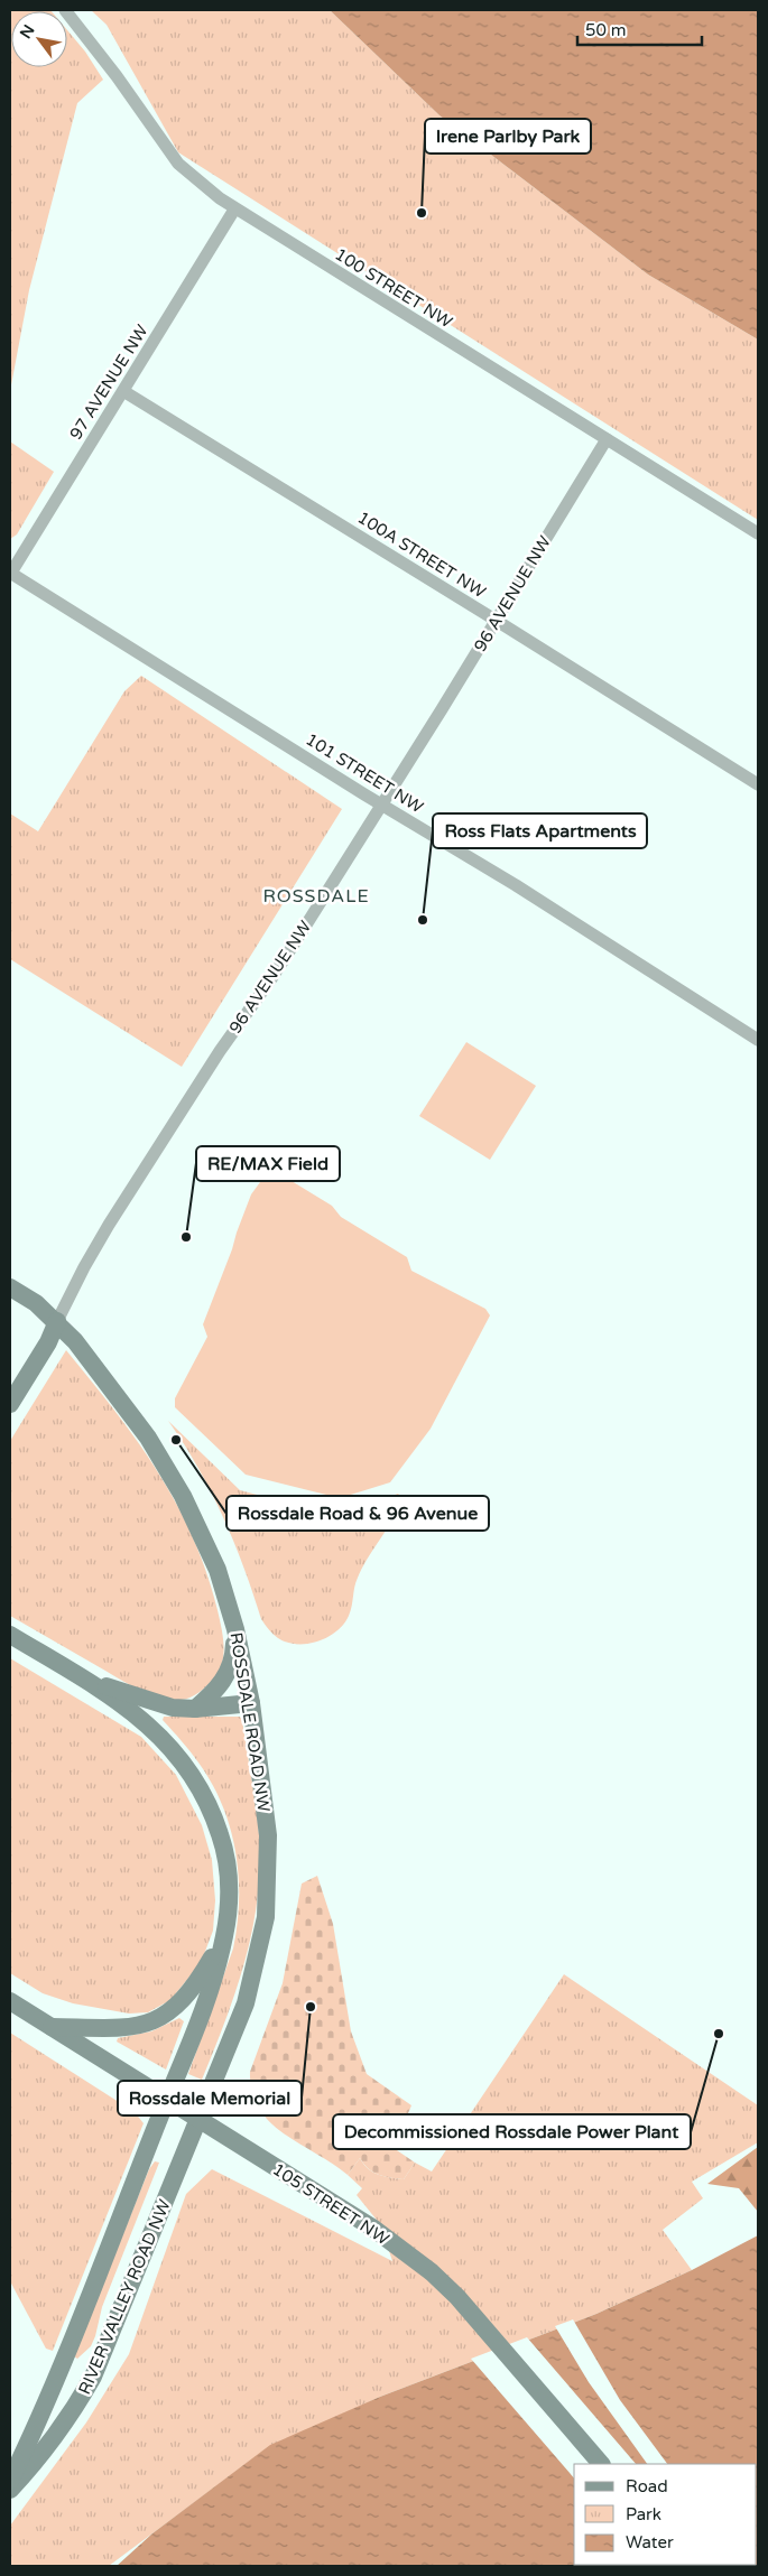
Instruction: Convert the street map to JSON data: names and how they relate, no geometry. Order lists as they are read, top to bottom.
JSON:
{
  "streets": {
    "main road": [
      "96 AVENUE NW",
      "ROSSDALE ROAD NW",
      "105 STREET NW",
      "RIVER VALLEY ROAD NW"
    ],
    "street": [
      "100 STREET NW",
      "97 AVENUE NW",
      "100A STREET NW",
      "101 STREET NW"
    ]
  },
  "crossings": [
    ["100 STREET NW", "97 AVENUE NW"],
    ["100 STREET NW", "96 AVENUE NW"],
    ["97 AVENUE NW", "100A STREET NW"],
    ["97 AVENUE NW", "101 STREET NW"],
    ["100A STREET NW", "96 AVENUE NW"],
    ["96 AVENUE NW", "101 STREET NW"],
    ["96 AVENUE NW", "ROSSDALE ROAD NW"],
    ["ROSSDALE ROAD NW", "105 STREET NW"],
    ["ROSSDALE ROAD NW", "RIVER VALLEY ROAD NW"],
    ["105 STREET NW", "RIVER VALLEY ROAD NW"]
  ],
  "districts": ["ROSSDALE"],
  "places": [
    "Irene Parlby Park",
    "Ross Flats Apartments",
    "RE/MAX Field",
    "Rossdale Road & 96 Avenue",
    "Rossdale Memorial",
    "Decommissioned Rossdale Power Plant"
  ],
  "legend": ["Road", "Park", "Water"],
  "scale_bar": "50 m",
  "north": "top left"
}
